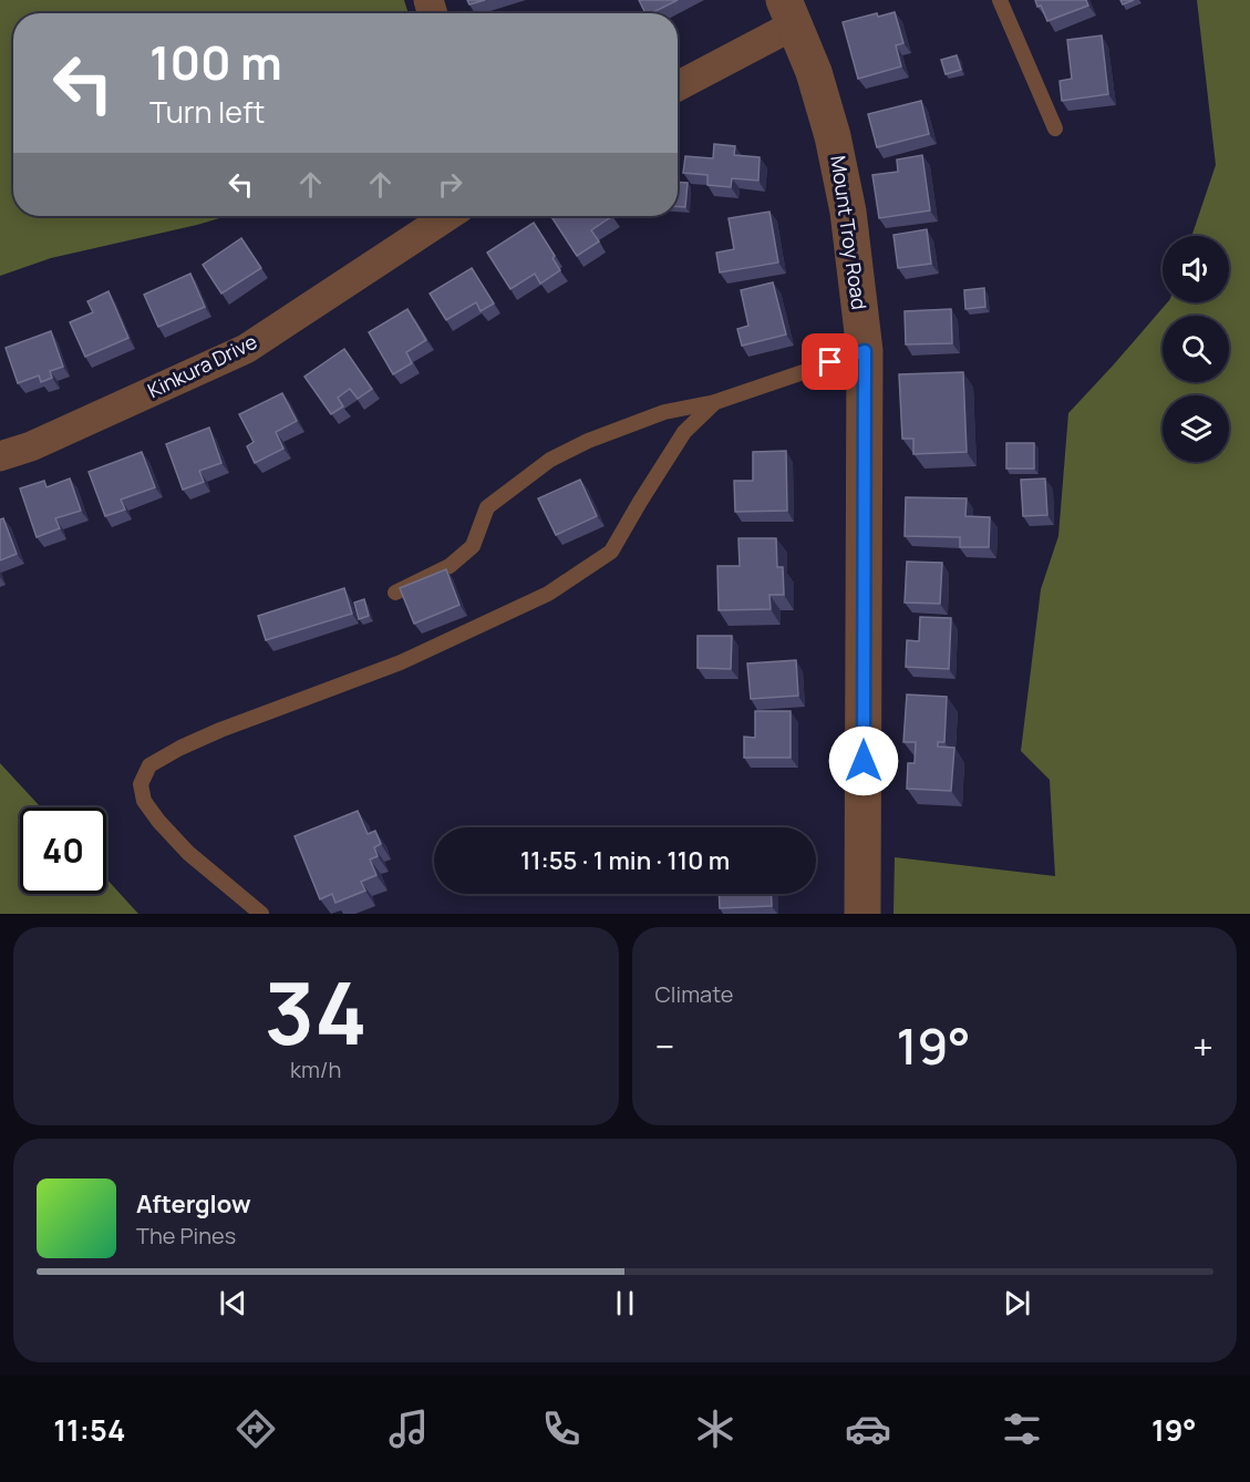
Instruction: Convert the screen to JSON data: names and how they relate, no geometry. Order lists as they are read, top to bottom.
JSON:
{
  "streets": {
    "street": ["Mount Troy Road", "Kinkura Drive"]
  },
  "page": {
    "turn": ["100 m", "Turn left"],
    "limit": "40",
    "trip": "11:55 · 1 min · 110 m",
    "tile": [
      ["34", "km/h"],
      "Climate"
    ],
    "heat": ["−", "19°", "+"],
    "song": ["Afterglow", "The Pines"],
    "tabs": ["11:54", "19°"]
  }
}
